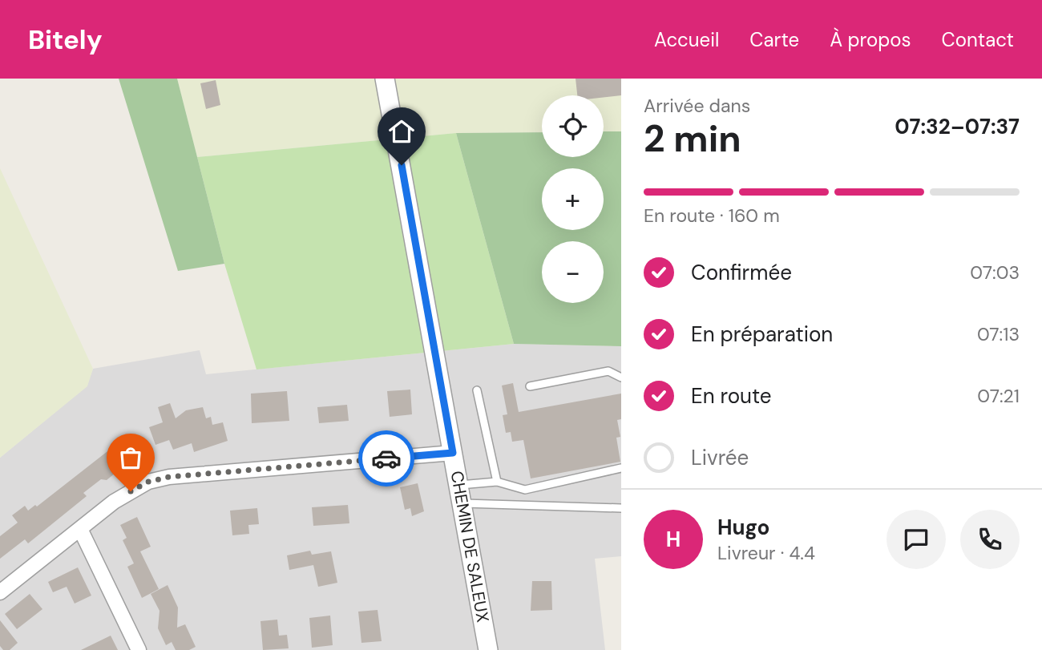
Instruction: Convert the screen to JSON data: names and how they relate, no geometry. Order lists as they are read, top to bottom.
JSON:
{
  "streets": {
    "street": ["CHEMIN DE SALEUX"]
  },
  "page": {
    "header": "Bitely",
    "nav": [
      "Accueil",
      "Carte",
      "À propos",
      "Contact"
    ],
    "heading": ["2 min", "Arrivée dans", "07:32–07:37"],
    "panel": ["Hugo", "Livreur · 4.4"],
    "map_buttons": ["+", "−"],
    "bar": "En route · 160 m",
    "list": [
      ["Confirmée", "07:03"],
      ["En préparation", "07:13"],
      ["En route", "07:21"],
      "Livrée"
    ],
    "round": "H"
  }
}
